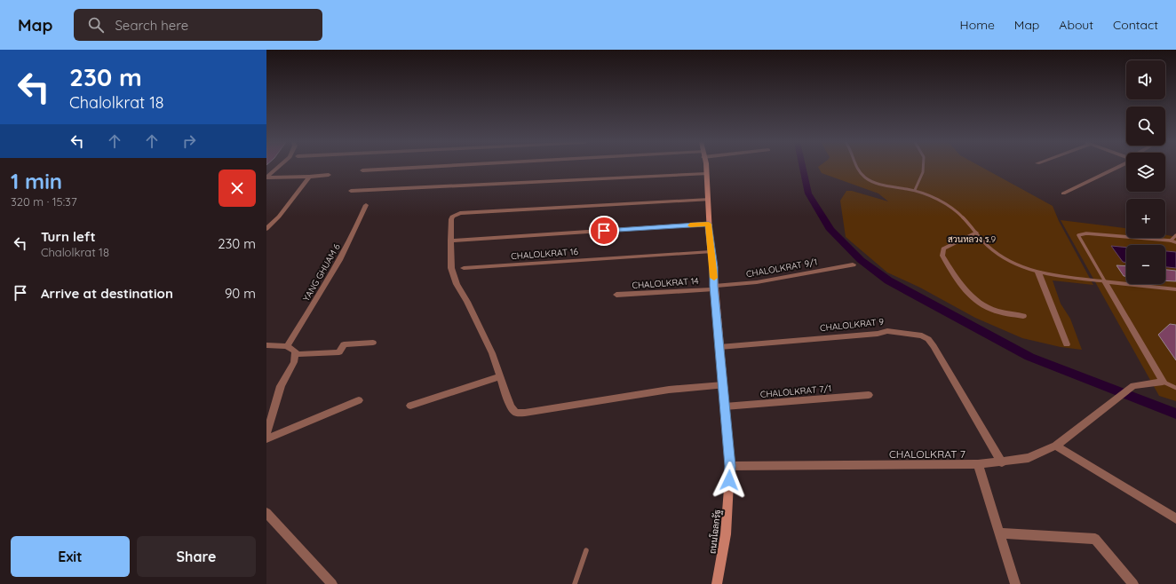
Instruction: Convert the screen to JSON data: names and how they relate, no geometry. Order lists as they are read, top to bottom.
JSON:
{
  "streets": {
    "street": [
      "CHALOLKRAT 16",
      "CHALOLKRAT 9/1",
      "YANG GHUAM 6",
      "CHALOLKRAT 14",
      "CHALOLKRAT 9",
      "CHALOLKRAT 7/1",
      "CHALOLKRAT 7",
      "ถนนโฉลกรัฐ"
    ]
  },
  "crossings": [
    ["CHALOLKRAT 16", "ถนนโฉลกรัฐ"],
    ["CHALOLKRAT 9/1", "CHALOLKRAT 14"],
    ["CHALOLKRAT 9/1", "ถนนโฉลกรัฐ"],
    ["CHALOLKRAT 14", "ถนนโฉลกรัฐ"],
    ["CHALOLKRAT 9", "CHALOLKRAT 7"],
    ["CHALOLKRAT 9", "ถนนโฉลกรัฐ"],
    ["CHALOLKRAT 7/1", "ถนนโฉลกรัฐ"],
    ["CHALOLKRAT 7", "ถนนโฉลกรัฐ"]
  ],
  "parks": ["สวนหลวง ร.9"],
  "page": {
    "header": "Map",
    "search": "Search here",
    "nav": [
      "Home",
      "Map",
      "About",
      "Contact"
    ],
    "turn": ["230 m", "Chalolkrat 18"],
    "map_buttons": ["+", "−"],
    "heading": ["1 min", "320 m · 15:37"],
    "list": [
      {
        "name": "Turn left",
        "note": "Chalolkrat 18",
        "value": "230 m"
      },
      {
        "name": "Arrive at destination",
        "value": "90 m"
      }
    ],
    "buttons": ["Exit", "Share"]
  }
}
